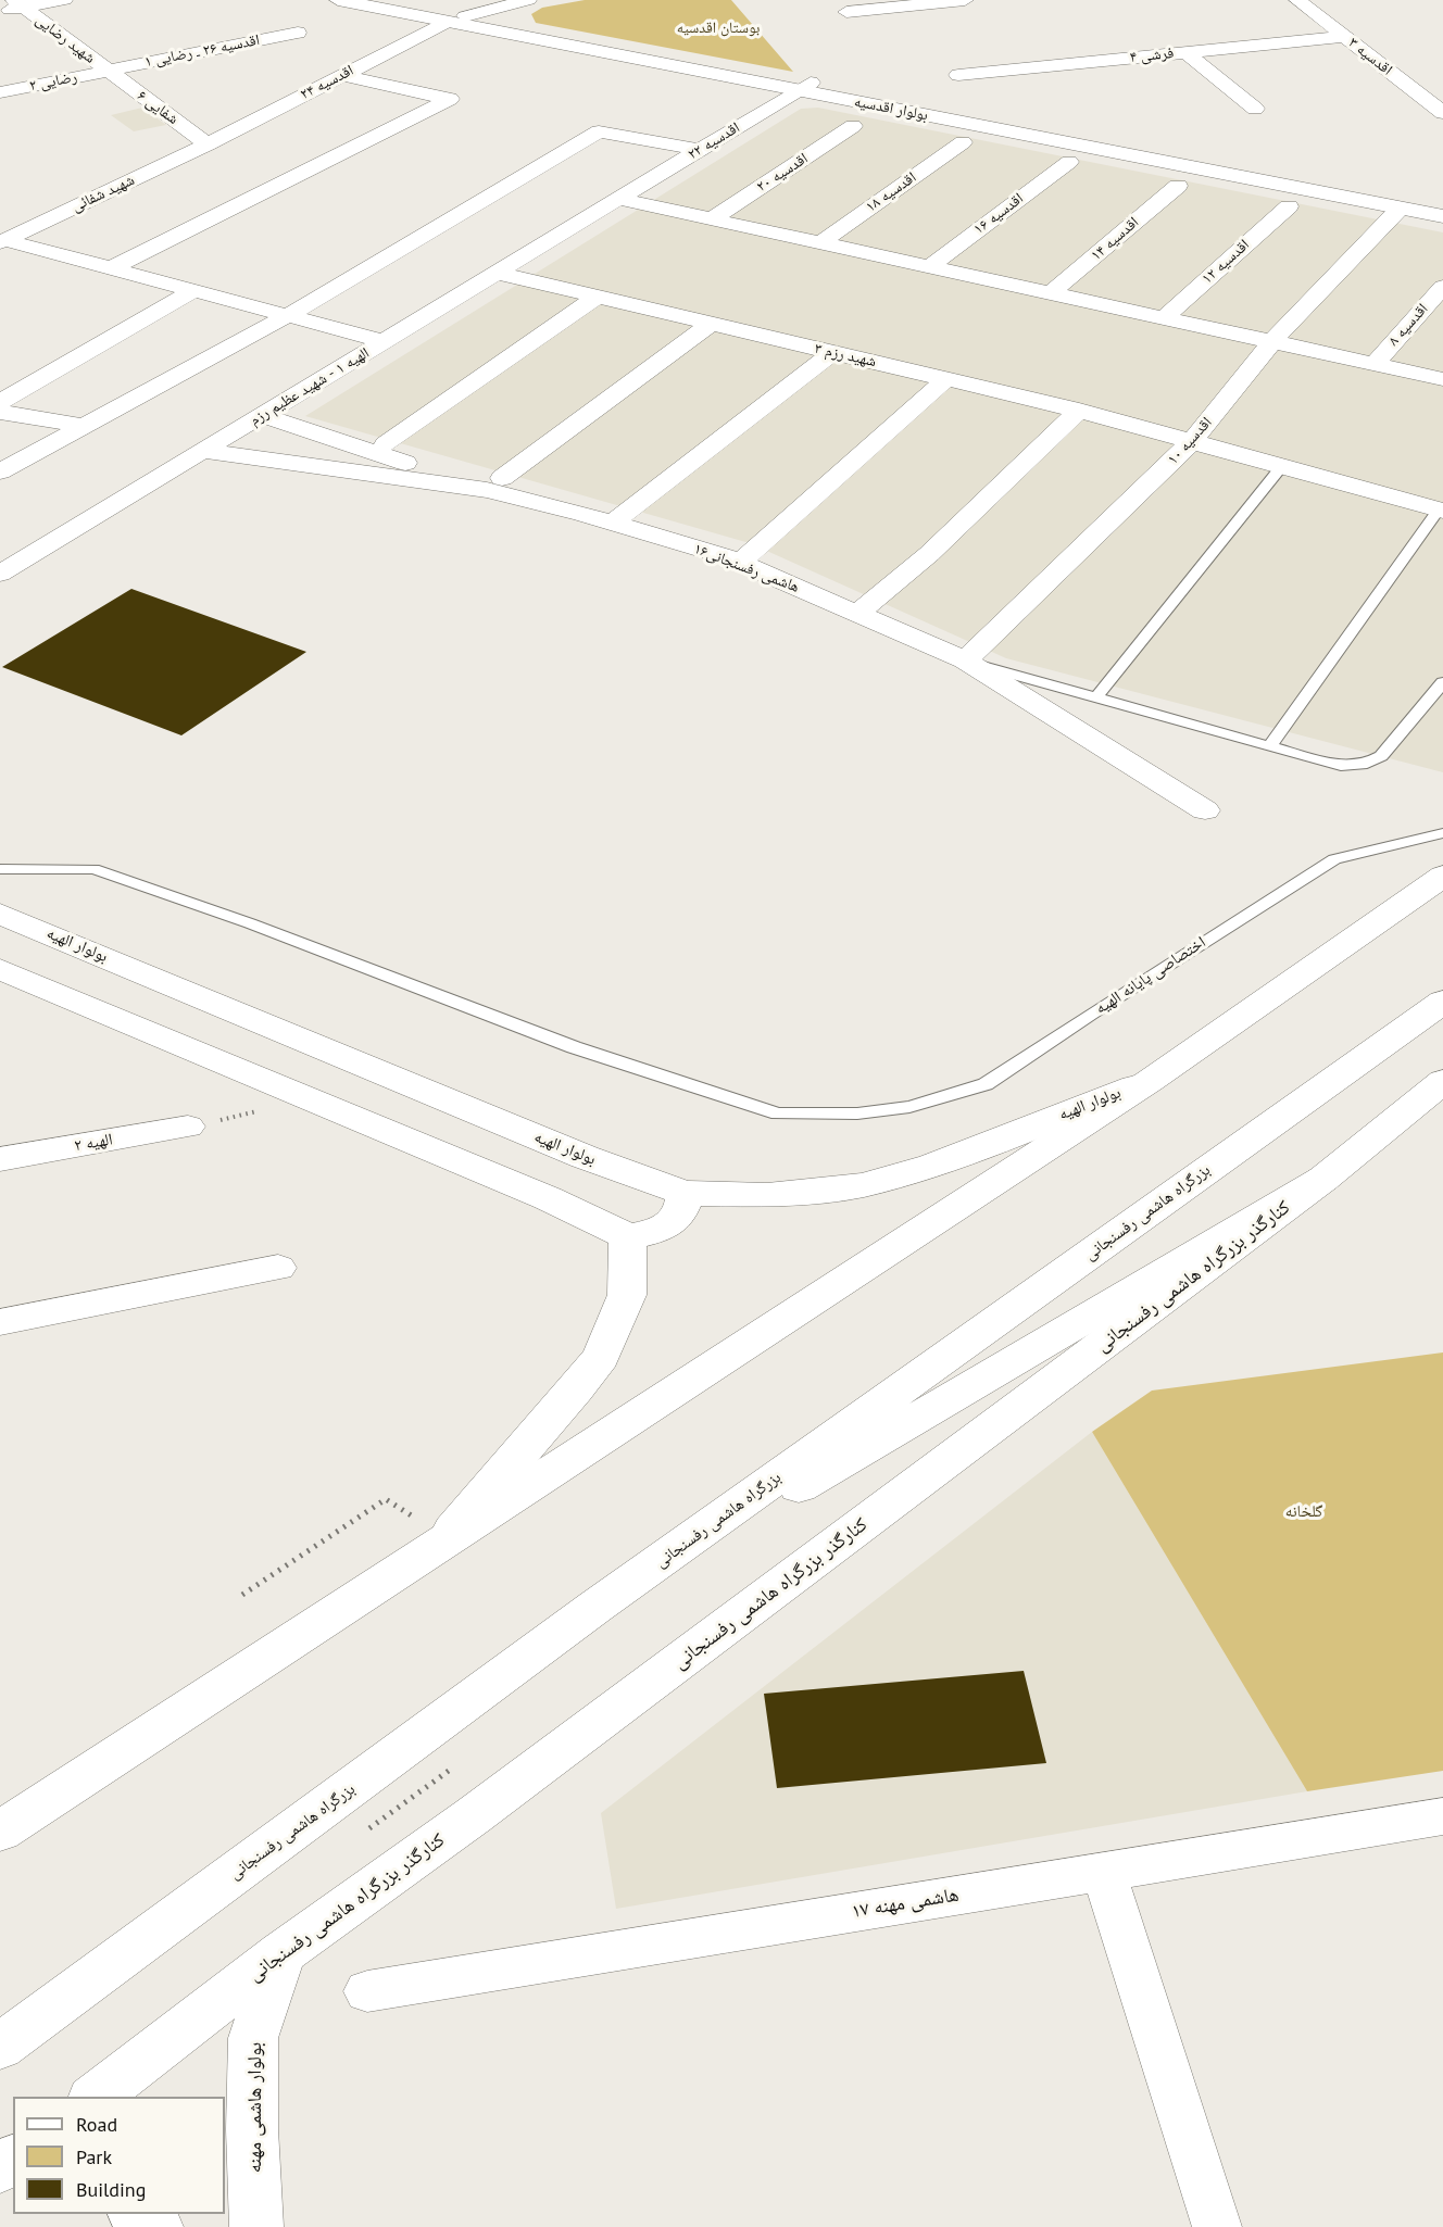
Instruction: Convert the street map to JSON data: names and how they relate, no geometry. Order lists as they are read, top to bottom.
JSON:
{
  "streets": {
    "main road": [
      "بولوار اقدسیه",
      "بولوار الهیه",
      "بزرگراه هاشمی رفسنجانی",
      "کنارگذر بزرگراه هاشمی رفسنجانی",
      "بولوار هاشمی مهنه"
    ],
    "street": [
      "شهید رضایی",
      "اقدسیه ۲۶ ـ رضایی ۱",
      "فرشی ۴",
      "اقدسیه ۳",
      "رضایی ۲",
      "اقدسیه ۲۴",
      "شفایی ۶",
      "اقدسیه ۲۲",
      "اقدسیه ۲۰",
      "اقدسیه ۱۸",
      "شهید شفائی",
      "اقدسیه ۱۶",
      "اقدسیه ۱۴",
      "اقدسیه ۱۲",
      "اقدسیه ۸",
      "شهید رزم ۳",
      "الهیه ۱ - شهید عظیم رزم",
      "اقدسیه ۱۰",
      "هاشمی رفسنجانی۱۶",
      "الهیه ۲",
      "هاشمی مهنه ۱۷"
    ],
    "lane": ["اختصاصی پایانه الهیه"]
  },
  "crossings": [
    ["شهید رضایی", "اقدسیه ۲۶ ـ رضایی ۱"],
    ["شهید رضایی", "رضایی ۲"],
    ["شهید رضایی", "شفایی ۶"],
    ["اقدسیه ۲۶ ـ رضایی ۱", "رضایی ۲"],
    ["اقدسیه ۲۶ ـ رضایی ۱", "شفایی ۶"],
    ["فرشی ۴", "اقدسیه ۳"],
    ["رضایی ۲", "شفایی ۶"],
    ["اقدسیه ۲۴", "شفایی ۶"],
    ["اقدسیه ۲۴", "بولوار اقدسیه"],
    ["اقدسیه ۲۴", "شهید شفائی"],
    ["شفایی ۶", "شهید شفائی"],
    ["بولوار اقدسیه", "اقدسیه ۲۲"],
    ["بولوار اقدسیه", "اقدسیه ۱۰"],
    ["اقدسیه ۲۲", "الهیه ۱ - شهید عظیم رزم"],
    ["شهید رزم ۳", "الهیه ۱ - شهید عظیم رزم"],
    ["شهید رزم ۳", "اقدسیه ۱۰"],
    ["الهیه ۱ - شهید عظیم رزم", "هاشمی رفسنجانی۱۶"],
    ["اقدسیه ۱۰", "هاشمی رفسنجانی۱۶"],
    ["کنارگذر بزرگراه هاشمی رفسنجانی", "بولوار هاشمی مهنه"]
  ],
  "parks": ["بوستان اقدسیه", "گلخانه"],
  "legend": ["Road", "Park", "Building"]
}
